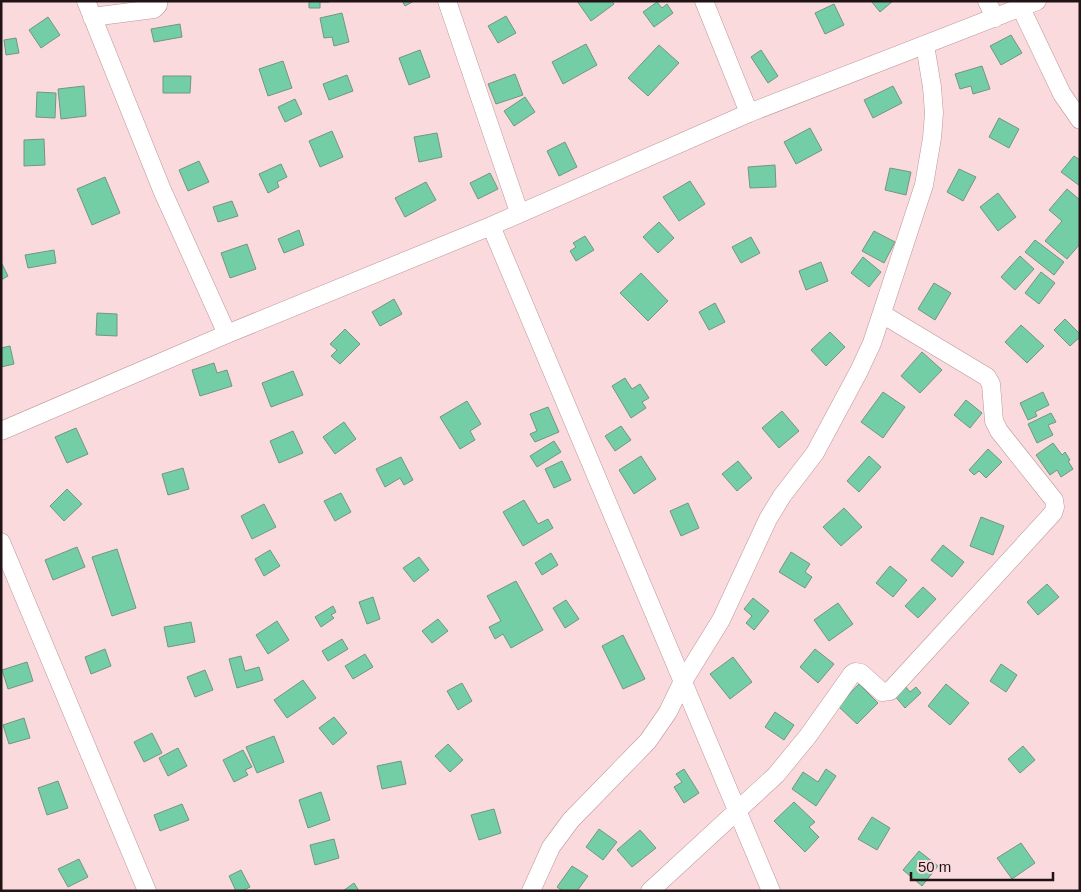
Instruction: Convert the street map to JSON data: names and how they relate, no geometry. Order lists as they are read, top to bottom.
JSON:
{
  "scale_bar": "50 m"
}
